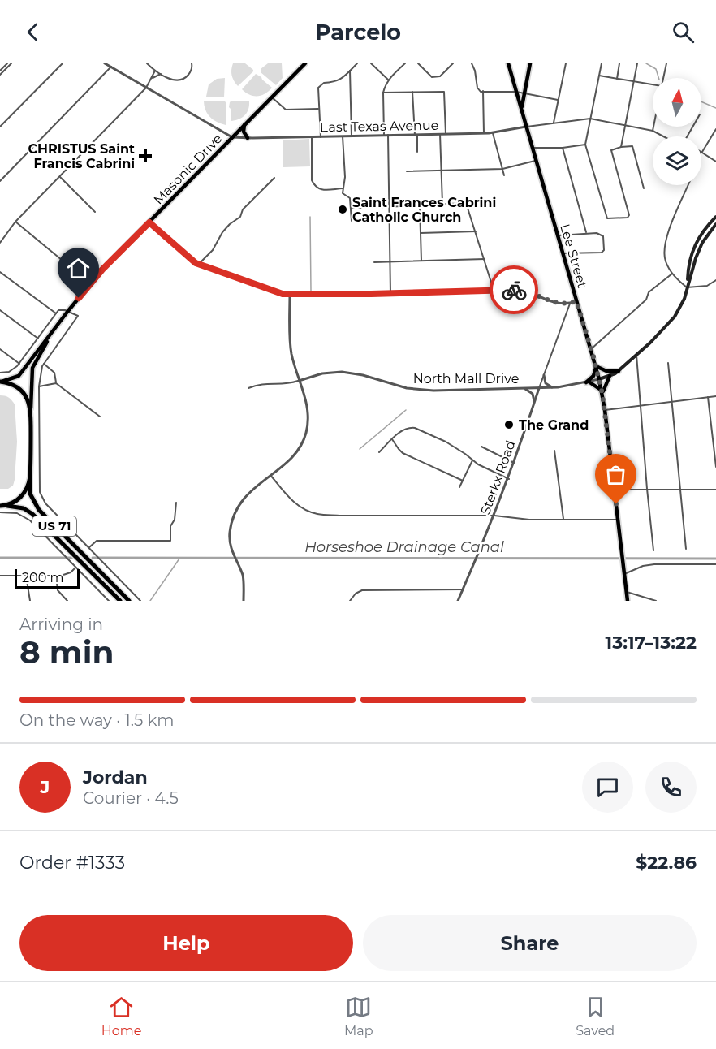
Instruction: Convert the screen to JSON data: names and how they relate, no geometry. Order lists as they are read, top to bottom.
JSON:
{
  "streets": {
    "highway": ["US 71"],
    "main road": ["Masonic Drive", "Lee Street"],
    "street": ["East Texas Avenue", "North Mall Drive", "Sterkx Road"]
  },
  "crossings": [
    ["East Texas Avenue", "Masonic Drive"],
    ["East Texas Avenue", "Lee Street"],
    ["Masonic Drive", "US 71"],
    ["Lee Street", "North Mall Drive"],
    ["North Mall Drive", "Sterkx Road"]
  ],
  "water": ["Horseshoe Drainage Canal"],
  "places": {
    "health": ["CHRISTUS Saint Francis Cabrini"],
    "other": ["Saint Frances Cabrini Catholic Church", "The Grand"]
  },
  "scale_bar": "200 m",
  "north": "top",
  "page": {
    "header": "Parcelo",
    "scale": "200 m",
    "heading": ["8 min", "Arriving in", "13:17–13:22"],
    "panel": [
      "Jordan",
      "Courier · 4.5",
      "Order #1333",
      "$22.86"
    ],
    "bar": "On the way · 1.5 km",
    "round": "J",
    "buttons": ["Help", "Share"],
    "tabs": ["Home", "Map", "Saved"]
  }
}
